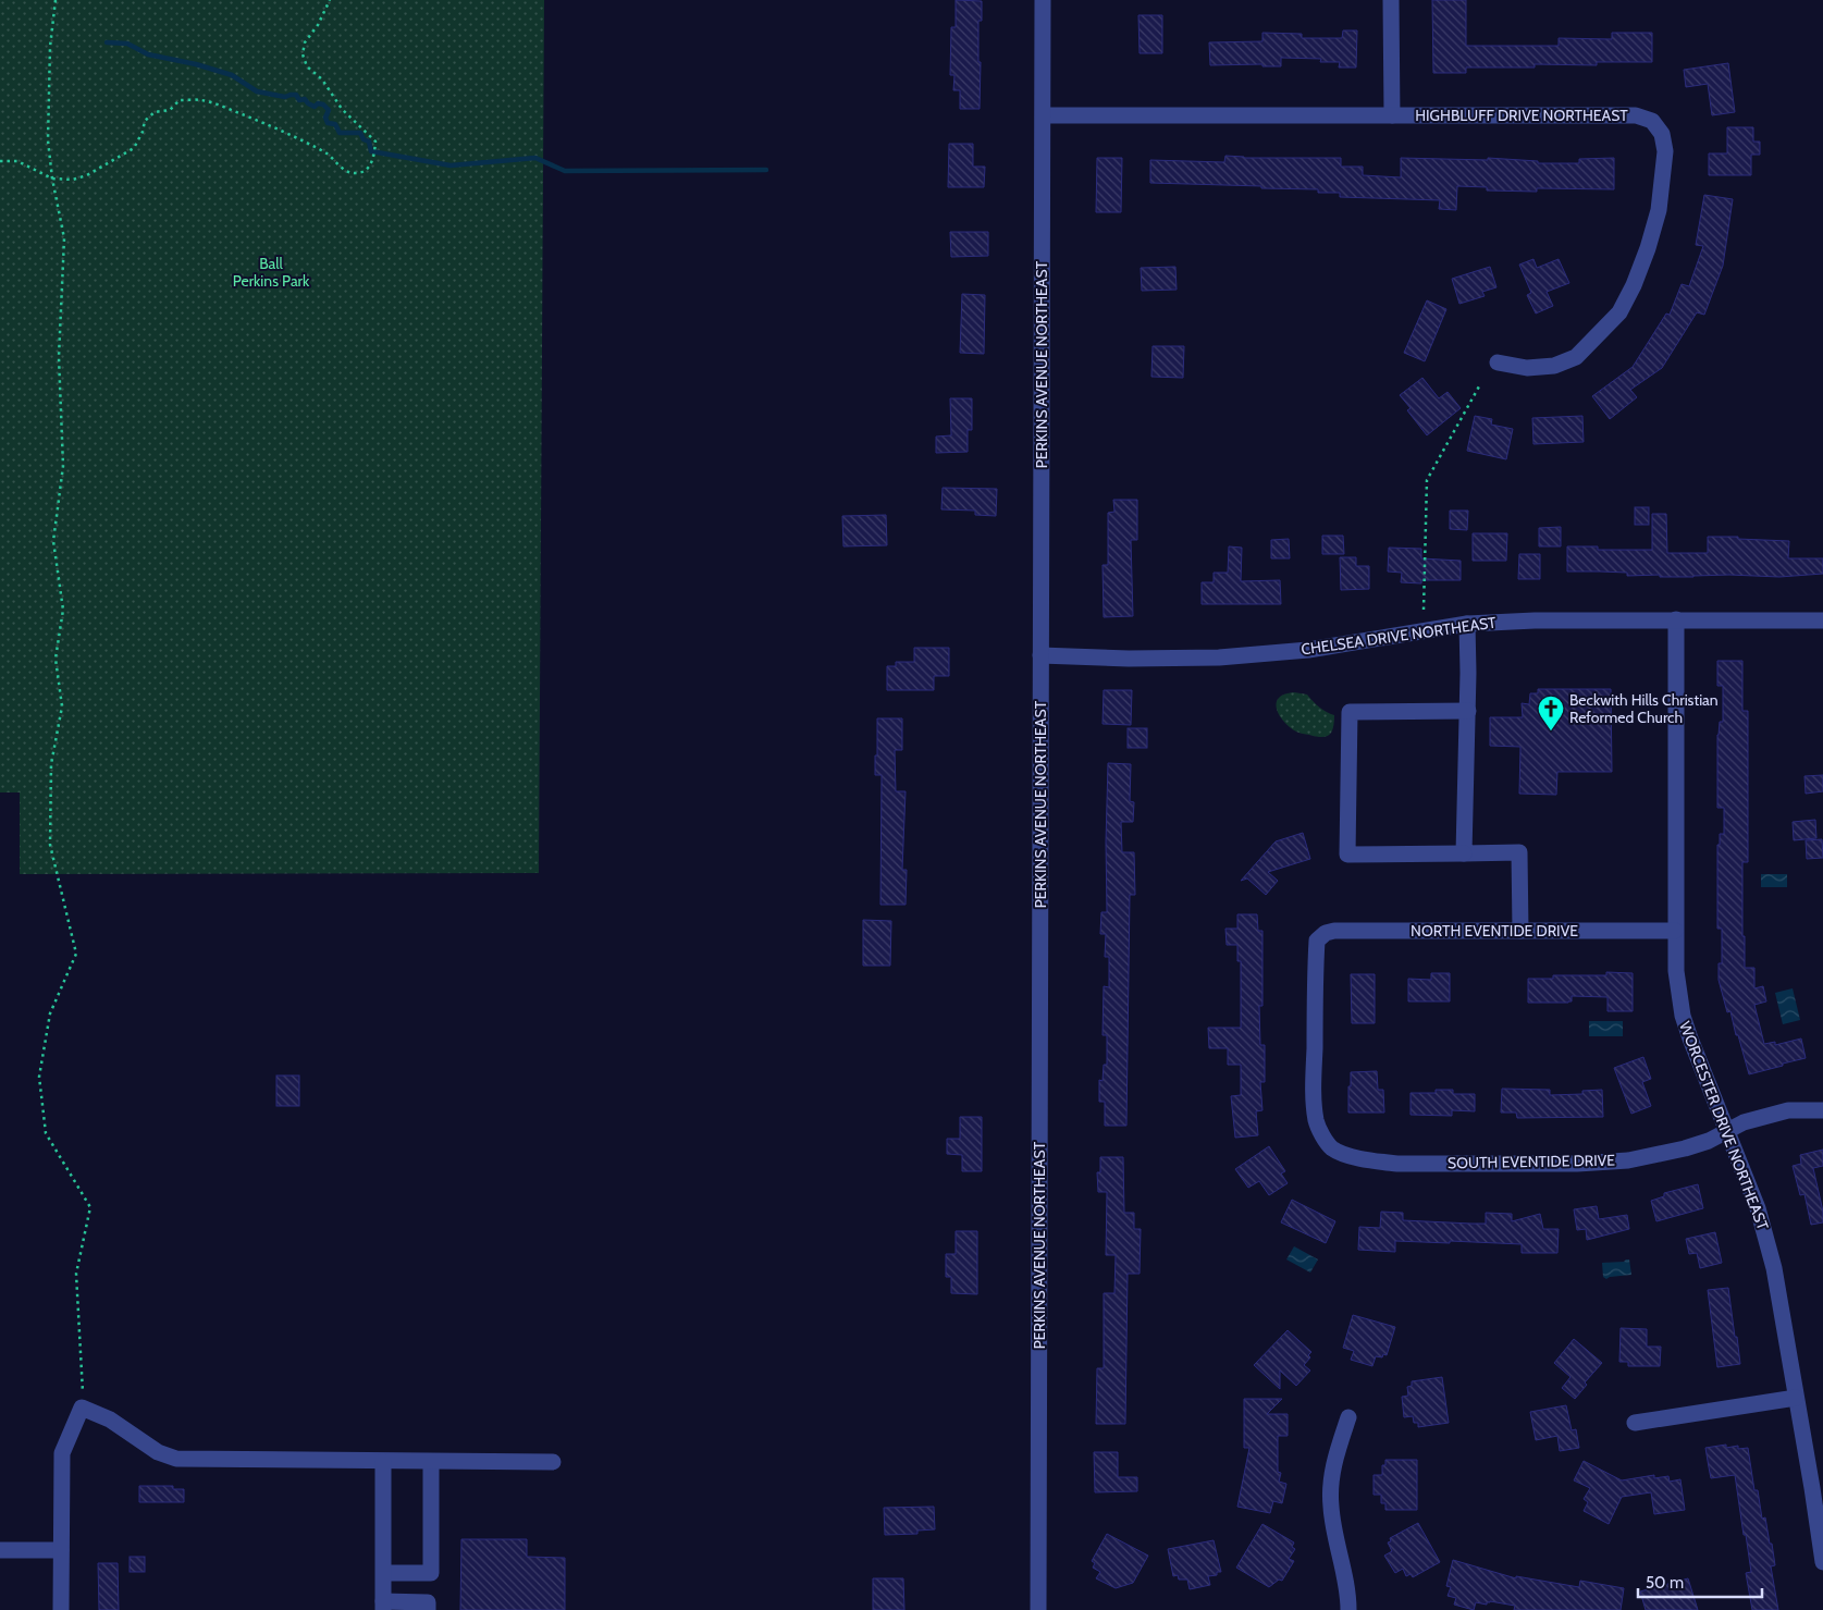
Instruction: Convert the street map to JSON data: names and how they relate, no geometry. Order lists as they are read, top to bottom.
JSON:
{
  "streets": {
    "street": [
      "HIGHBLUFF DRIVE NORTHEAST",
      "PERKINS AVENUE NORTHEAST",
      "CHELSEA DRIVE NORTHEAST",
      "NORTH EVENTIDE DRIVE",
      "WORCESTER DRIVE NORTHEAST",
      "SOUTH EVENTIDE DRIVE"
    ]
  },
  "crossings": [
    ["HIGHBLUFF DRIVE NORTHEAST", "PERKINS AVENUE NORTHEAST"],
    ["PERKINS AVENUE NORTHEAST", "CHELSEA DRIVE NORTHEAST"],
    ["CHELSEA DRIVE NORTHEAST", "WORCESTER DRIVE NORTHEAST"],
    ["NORTH EVENTIDE DRIVE", "WORCESTER DRIVE NORTHEAST"],
    ["NORTH EVENTIDE DRIVE", "SOUTH EVENTIDE DRIVE"],
    ["WORCESTER DRIVE NORTHEAST", "SOUTH EVENTIDE DRIVE"]
  ],
  "parks": ["Ball Perkins Park"],
  "places": {
    "church": ["Beckwith Hills Christian Reformed Church"]
  },
  "scale_bar": "50 m"
}
